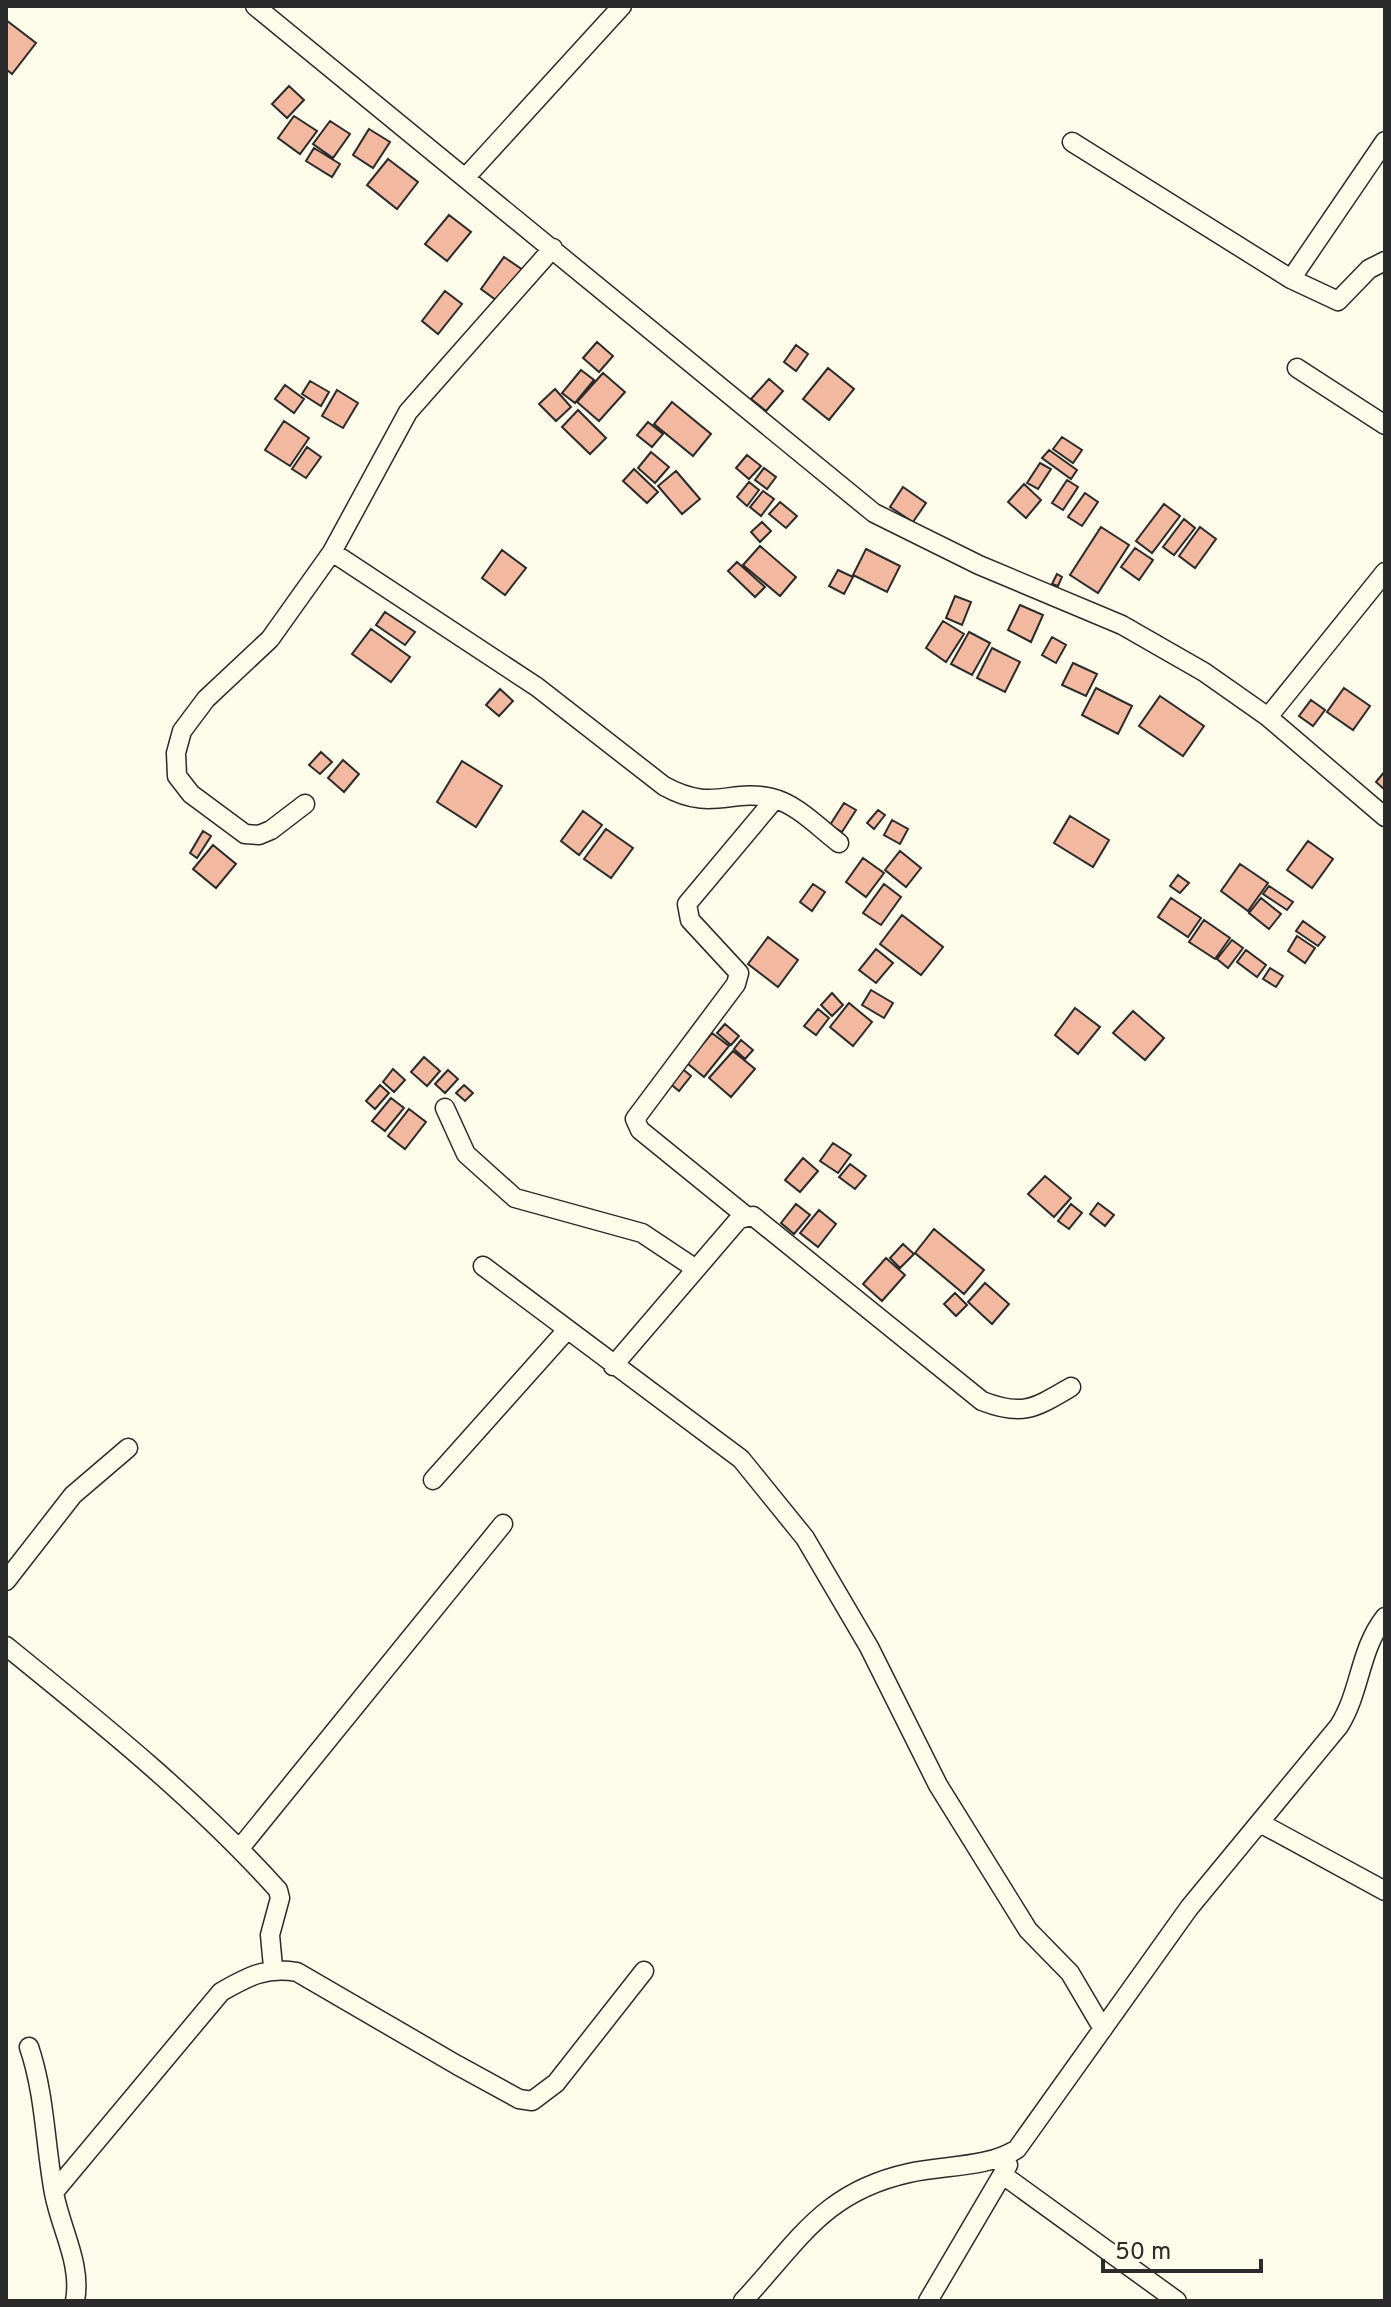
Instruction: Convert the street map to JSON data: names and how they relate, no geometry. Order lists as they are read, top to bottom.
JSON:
{
  "scale_bar": "50 m"
}
